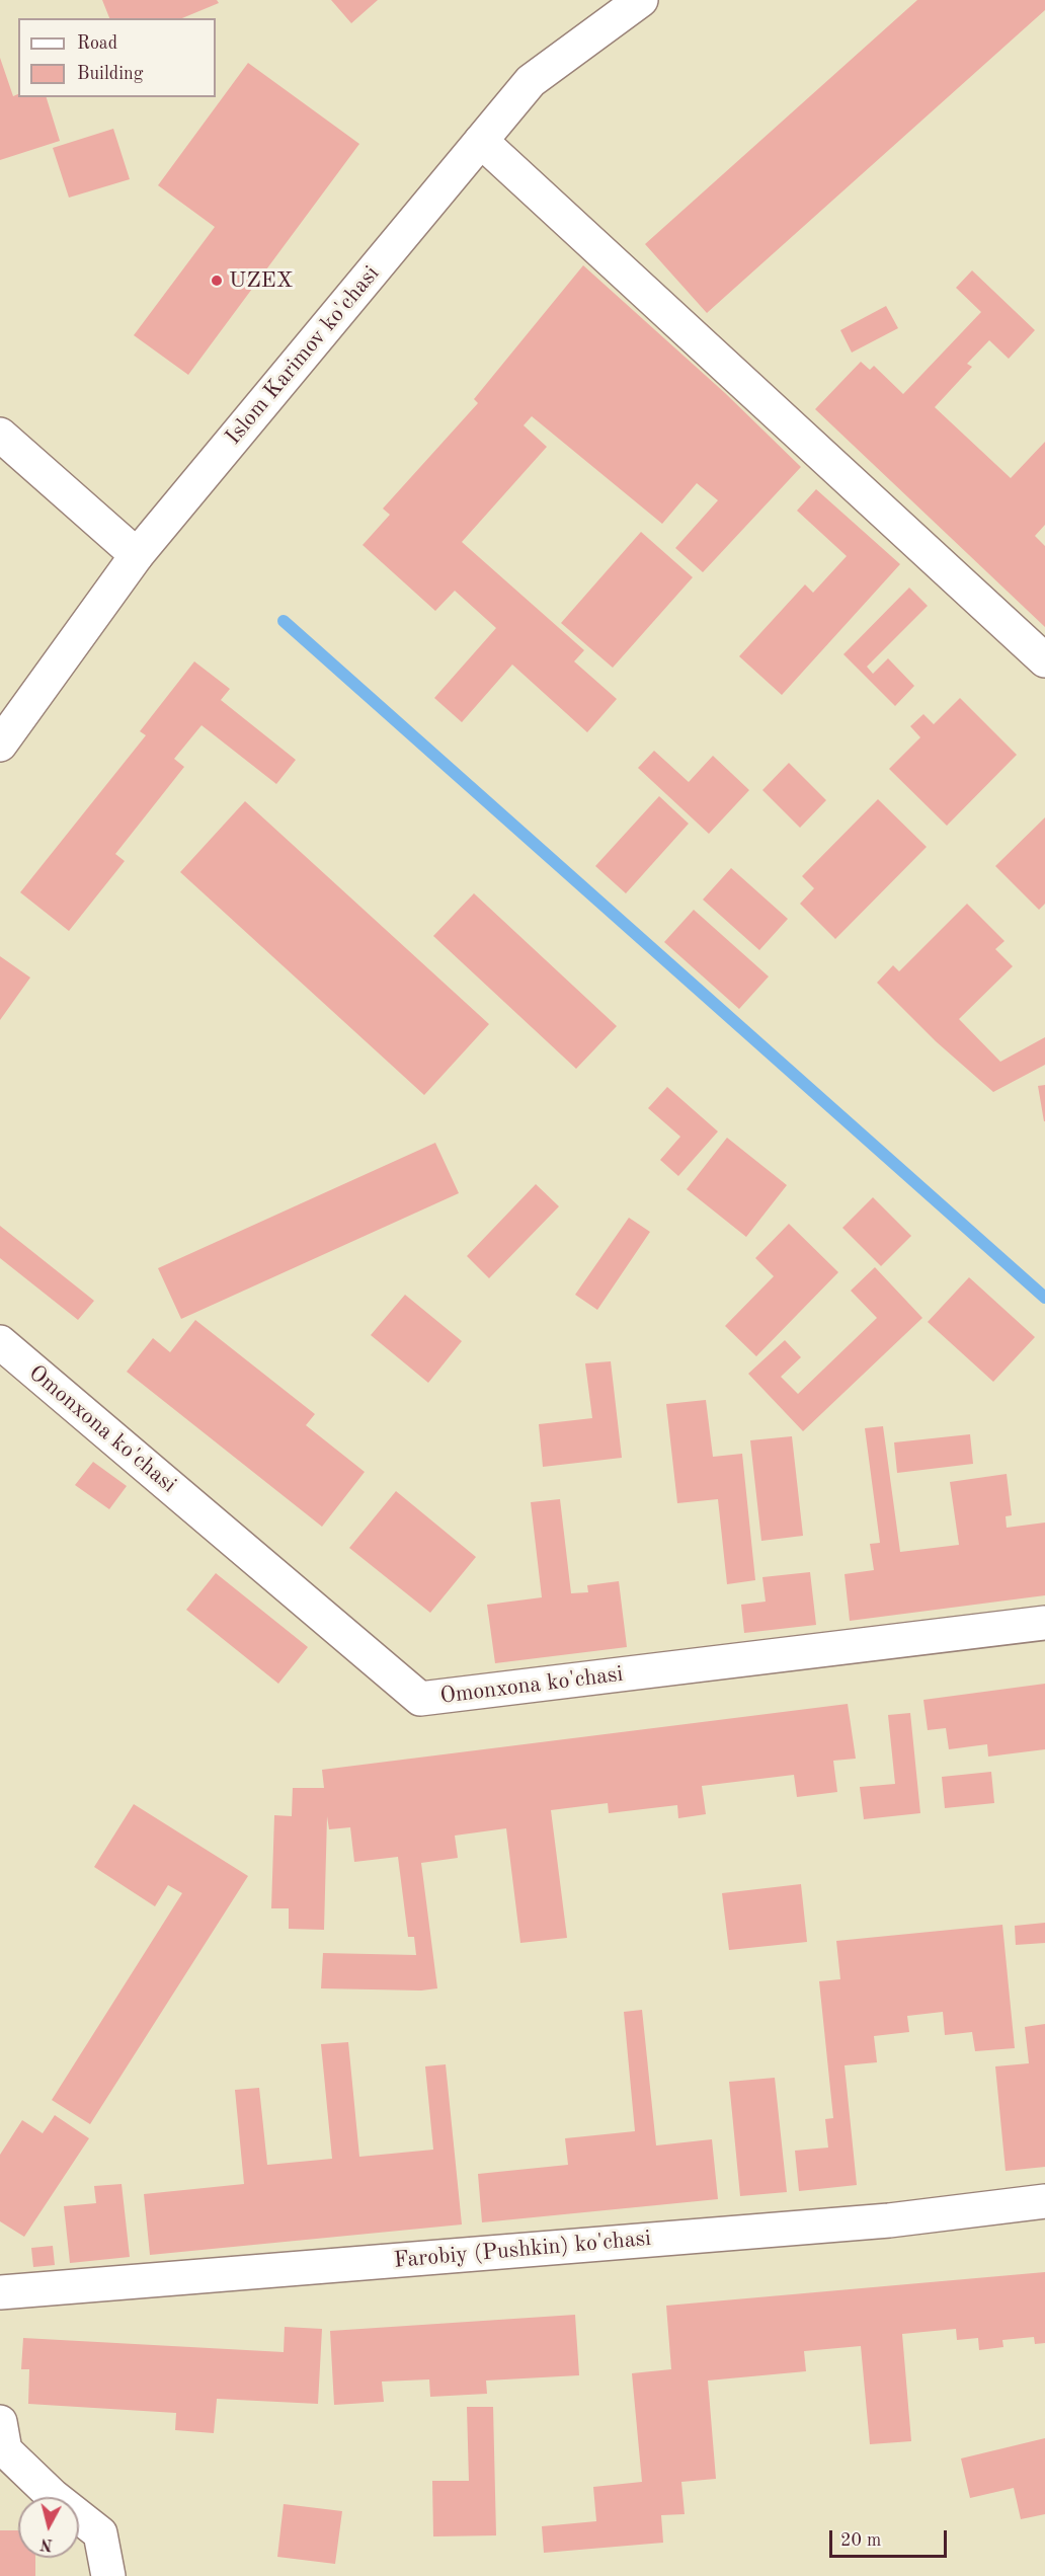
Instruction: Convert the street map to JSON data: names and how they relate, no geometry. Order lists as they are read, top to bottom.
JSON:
{
  "streets": {
    "street": ["Islom Karimov ko'chasi", "Omonxona ko'chasi", "Farobiy (Pushkin) ko'chasi"]
  },
  "places": ["UZEX"],
  "legend": ["Road", "Building"],
  "scale_bar": "20 m",
  "north": "bottom"
}
